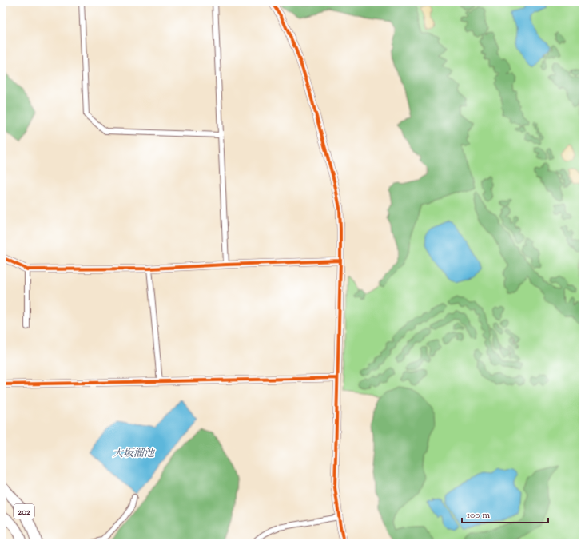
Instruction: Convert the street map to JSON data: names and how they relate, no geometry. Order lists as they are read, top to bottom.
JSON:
{
  "streets": {
    "highway": ["202"]
  },
  "water": ["大坂溜池"],
  "scale_bar": "100 m"
}
